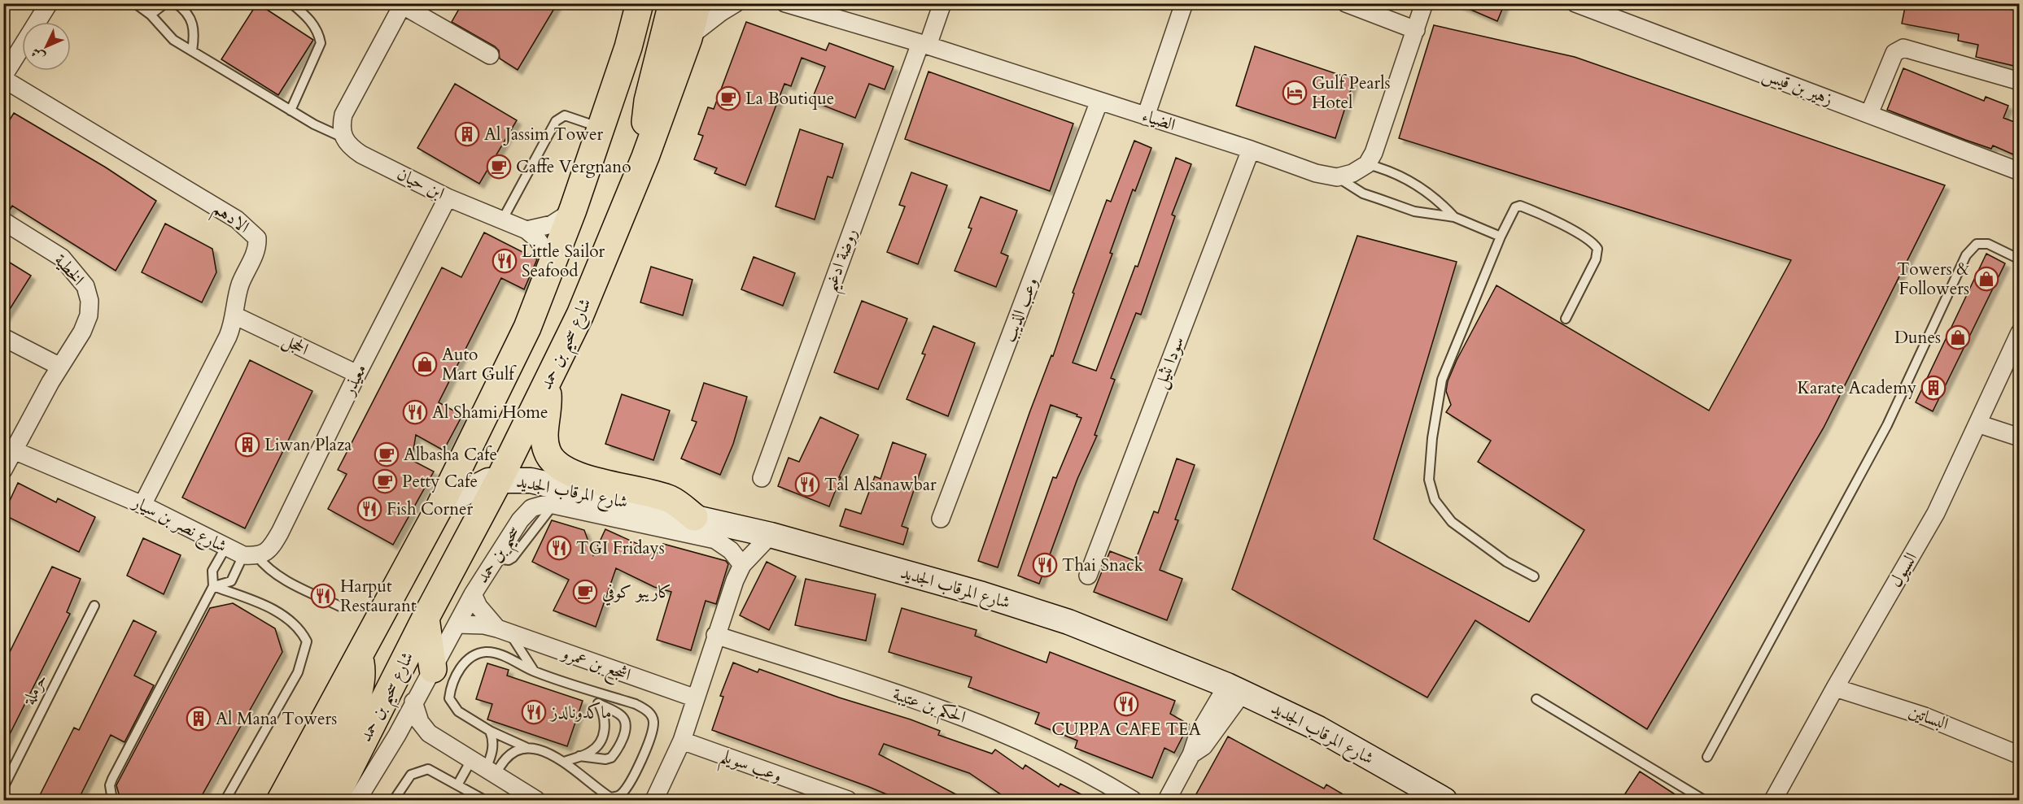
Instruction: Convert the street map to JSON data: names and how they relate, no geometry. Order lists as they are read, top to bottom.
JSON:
{
  "streets": {
    "highway": ["شارع سحيم بن حمد"],
    "street": [
      "زهير بن قيس",
      "الضياء",
      "ابن حيان",
      "الادهم",
      "روضة ادغيم",
      "الخطية",
      "وعب الذيب",
      "الحجل",
      "سودا نثيل",
      "معيذر",
      "شارع المرقاب الجديد",
      "شارع نصر بن سيار",
      "سحيم بن حمد",
      "السيول",
      "اشجع بن عمرو",
      "الحكم بن عتيبة",
      "البساتين",
      "وعب سويلم"
    ],
    "lane": ["حرملة"]
  },
  "crossings": [
    ["الضياء", "روضة ادغيم"],
    ["الضياء", "وعب الذيب"],
    ["الضياء", "سودا نثيل"],
    ["ابن حيان", "معيذر"],
    ["الادهم", "الحجل"],
    ["الادهم", "شارع نصر بن سيار"],
    ["الخطية", "شارع نصر بن سيار"],
    ["شارع سحيم بن حمد", "شارع المرقاب الجديد"],
    ["الحجل", "معيذر"],
    ["معيذر", "شارع نصر بن سيار"],
    ["سحيم بن حمد", "اشجع بن عمرو"],
    ["السيول", "البساتين"]
  ],
  "places": {
    "hotel": ["Gulf Pearls Hotel"],
    "cafe": [
      "La Boutique",
      "Caffe Vergnano",
      "Albasha Cafe",
      "Petty Cafe",
      "كاريبو كوفي"
    ],
    "building": [
      "Al Jassim Tower",
      "Karate Academy",
      "Liwan Plaza",
      "Al Mana Towers"
    ],
    "restaurant": [
      "Little Sailor Seafood",
      "Al Shami Home",
      "Tal Alsanawbar",
      "Fish Corner",
      "TGI Fridays",
      "Thai Snack",
      "Harput Restaurant",
      "CUPPA CAFE TEA",
      "ماكدونالدز"
    ],
    "shop": ["Towers & Followers", "Dunes", "Auto Mart Gulf"]
  },
  "north": "bottom left"
}
